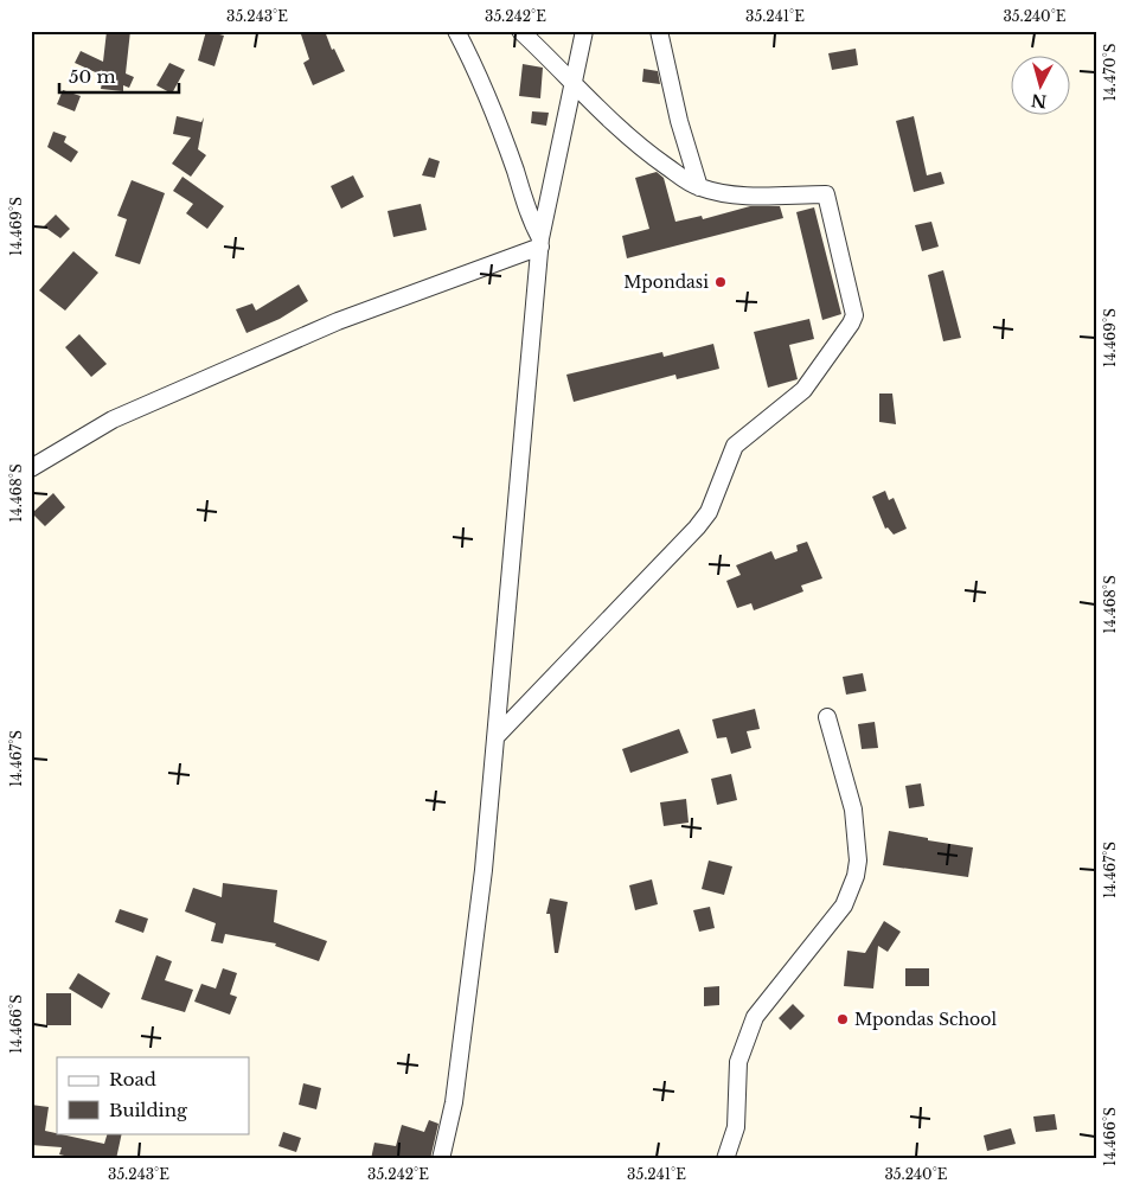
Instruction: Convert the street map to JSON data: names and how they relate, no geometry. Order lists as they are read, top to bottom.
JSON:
{
  "places": ["Mpondasi", "Mpondas School"],
  "legend": ["Road", "Building"],
  "scale_bar": "50 m",
  "north": "bottom",
  "coordinates": [
    "35.243°E",
    "35.242°E",
    "35.241°E",
    "35.240°E",
    "14.470°S",
    "14.469°S",
    "14.468°S",
    "14.467°S",
    "14.466°S"
  ]
}
